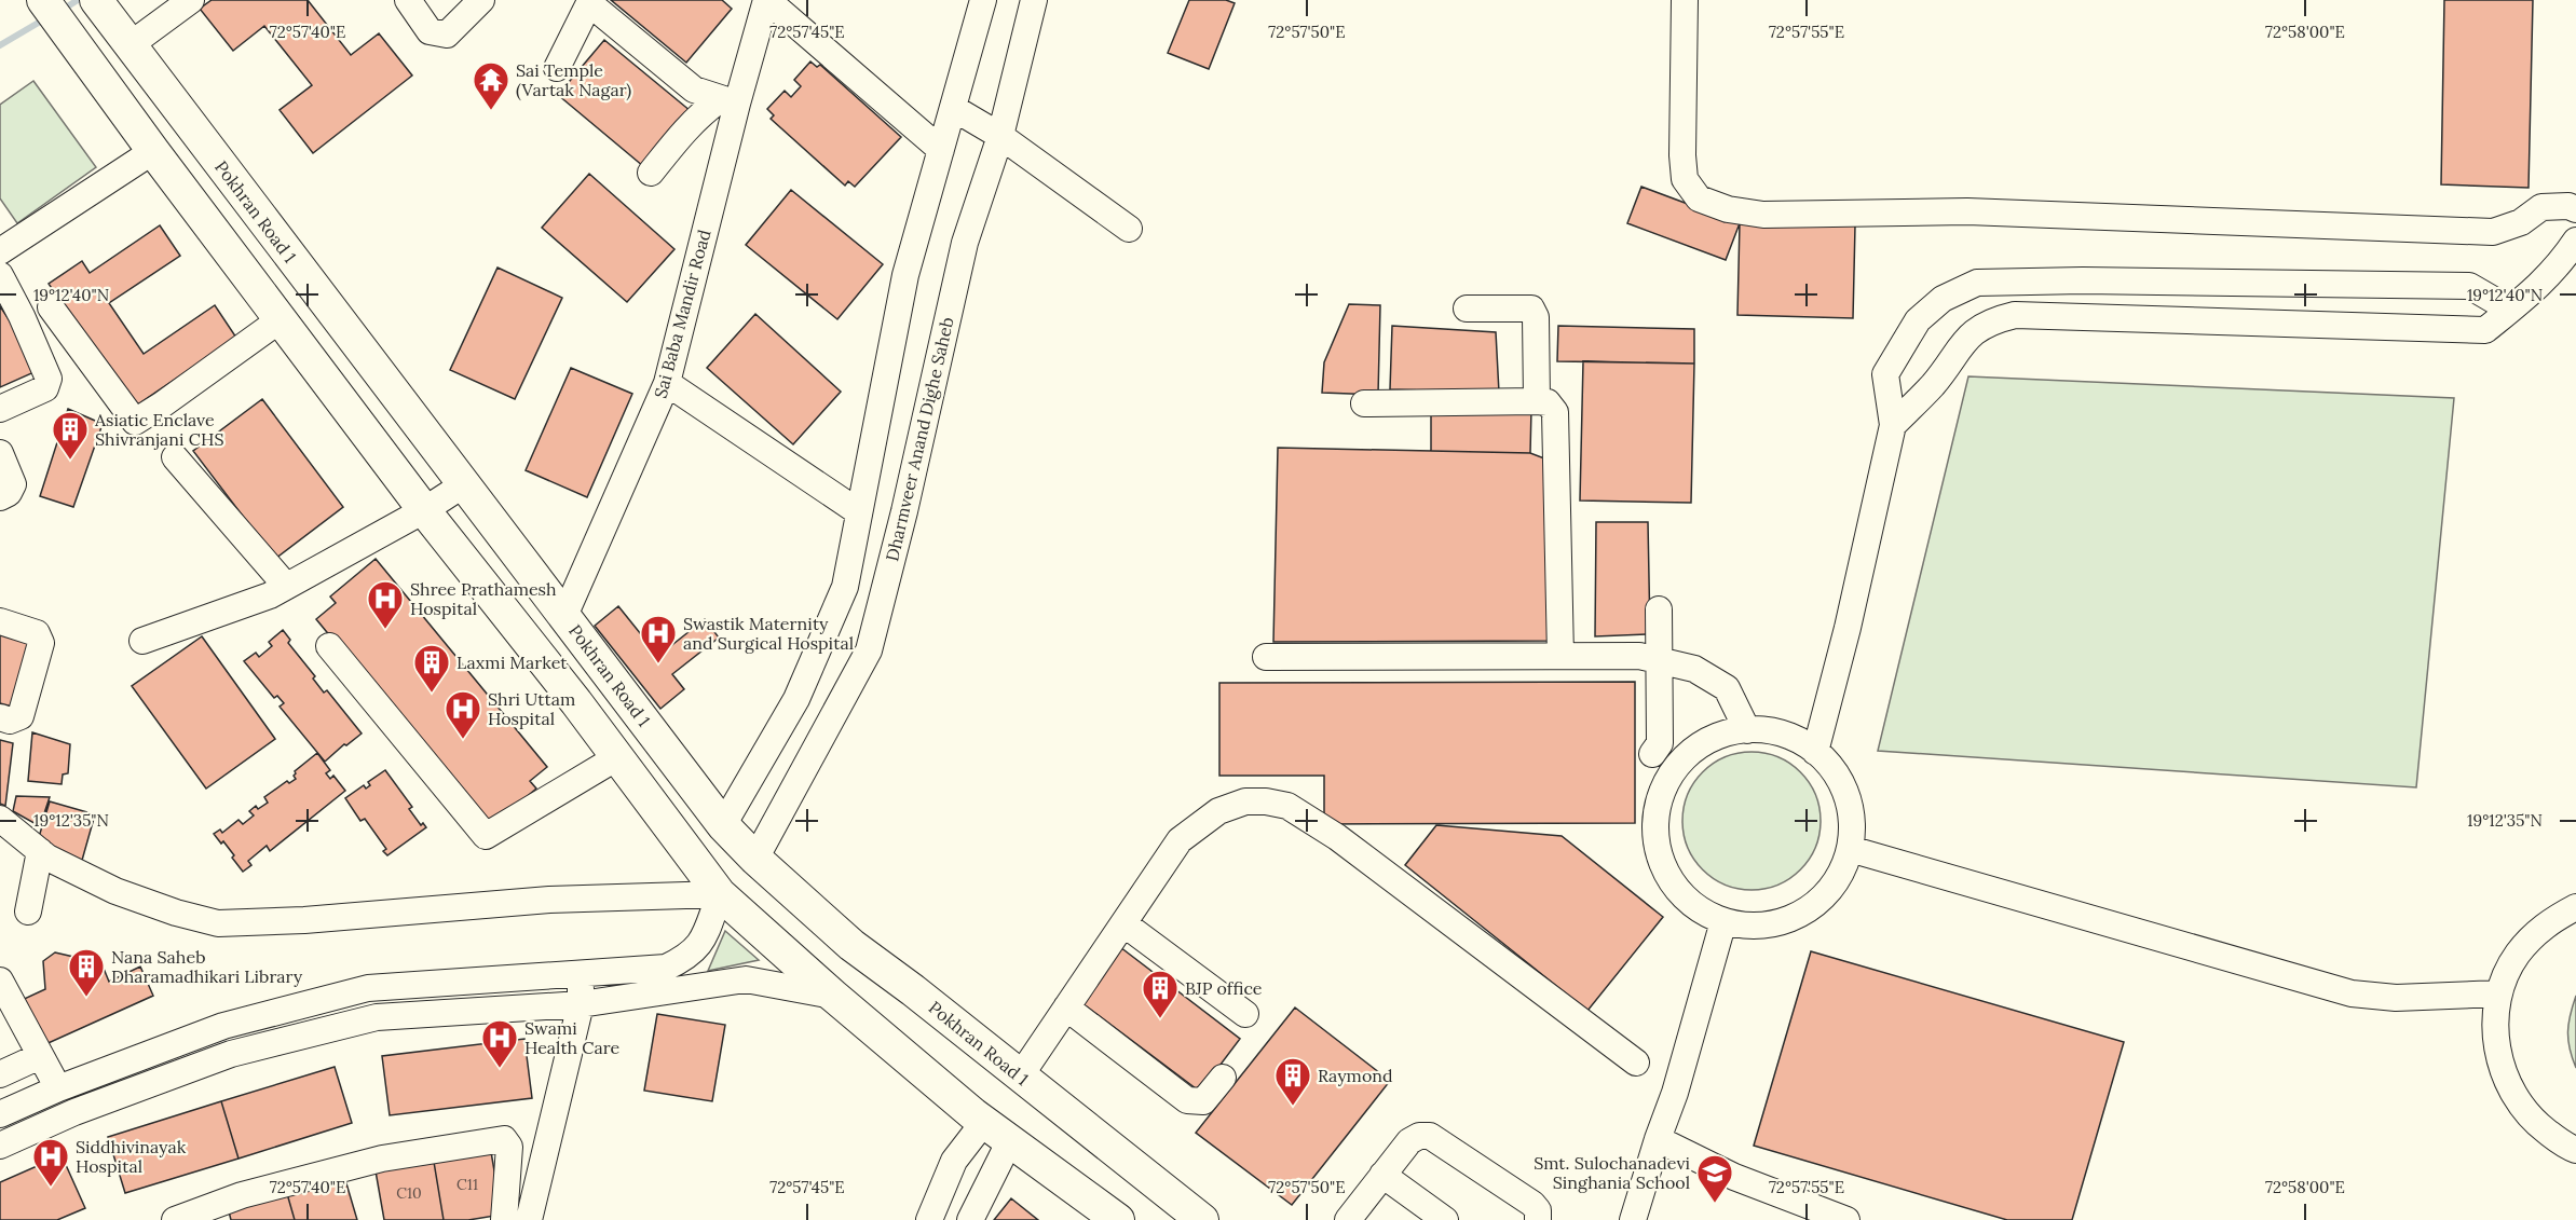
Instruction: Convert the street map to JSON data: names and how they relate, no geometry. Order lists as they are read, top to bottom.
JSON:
{
  "streets": {
    "main road": ["Pokhran Road 1"],
    "street": ["Sai Baba Mandir Road", "Dharmveer Anand Dighe Saheb"]
  },
  "crossings": [
    ["Pokhran Road 1", "Sai Baba Mandir Road"],
    ["Pokhran Road 1", "Dharmveer Anand Dighe Saheb"]
  ],
  "places": {
    "temple": ["Sai Temple (Vartak Nagar)"],
    "building": [
      "Asiatic Enclave Shivranjani CHS",
      "Laxmi Market",
      "Nana Saheb Dharamadhikari Library",
      "BJP office",
      "Raymond"
    ],
    "hospital": [
      "Shree Prathamesh Hospital",
      "Swastik Maternity and Surgical Hospital",
      "Shri Uttam Hospital",
      "Swami Health Care",
      "Siddhivinayak Hospital"
    ],
    "school or university": ["Smt. Sulochanadevi Singhania School"]
  },
  "house_numbers": ["C11", "C10"],
  "coordinates": [
    "72°57'40\"E",
    "72°57'45\"E",
    "72°57'50\"E",
    "72°57'55\"E",
    "72°58'00\"E",
    "19°12'40\"N",
    "19°12'35\"N"
  ]
}
